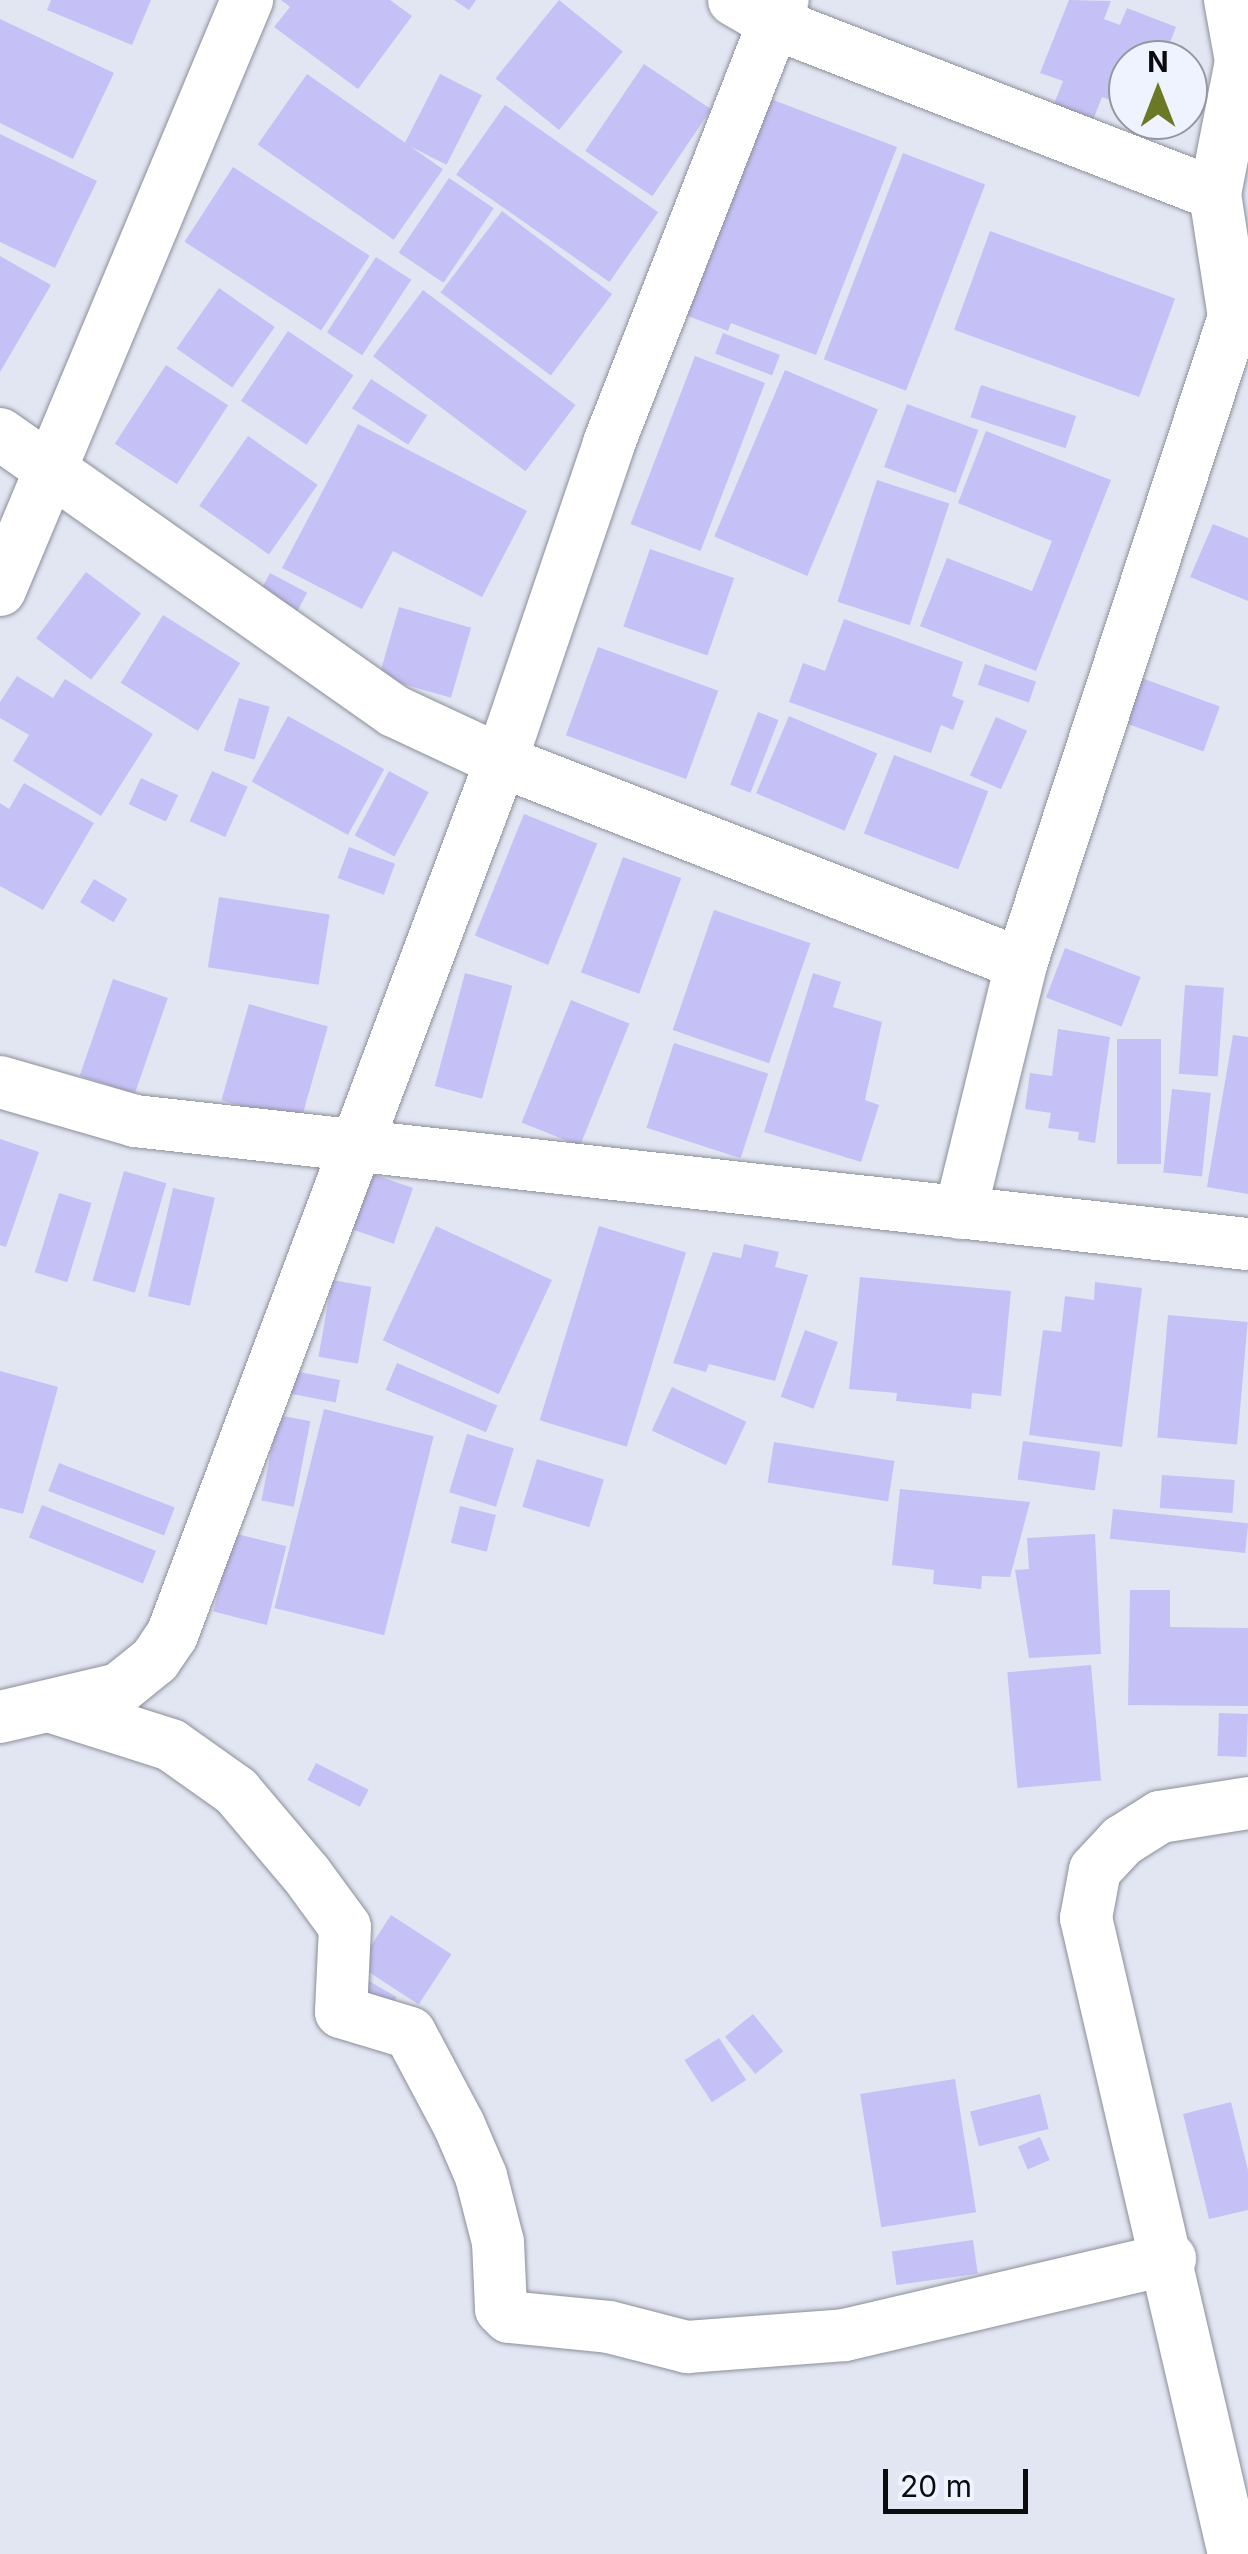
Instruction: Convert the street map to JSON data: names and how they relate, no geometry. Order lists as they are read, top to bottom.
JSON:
{
  "scale_bar": "20 m",
  "north": "top"
}
